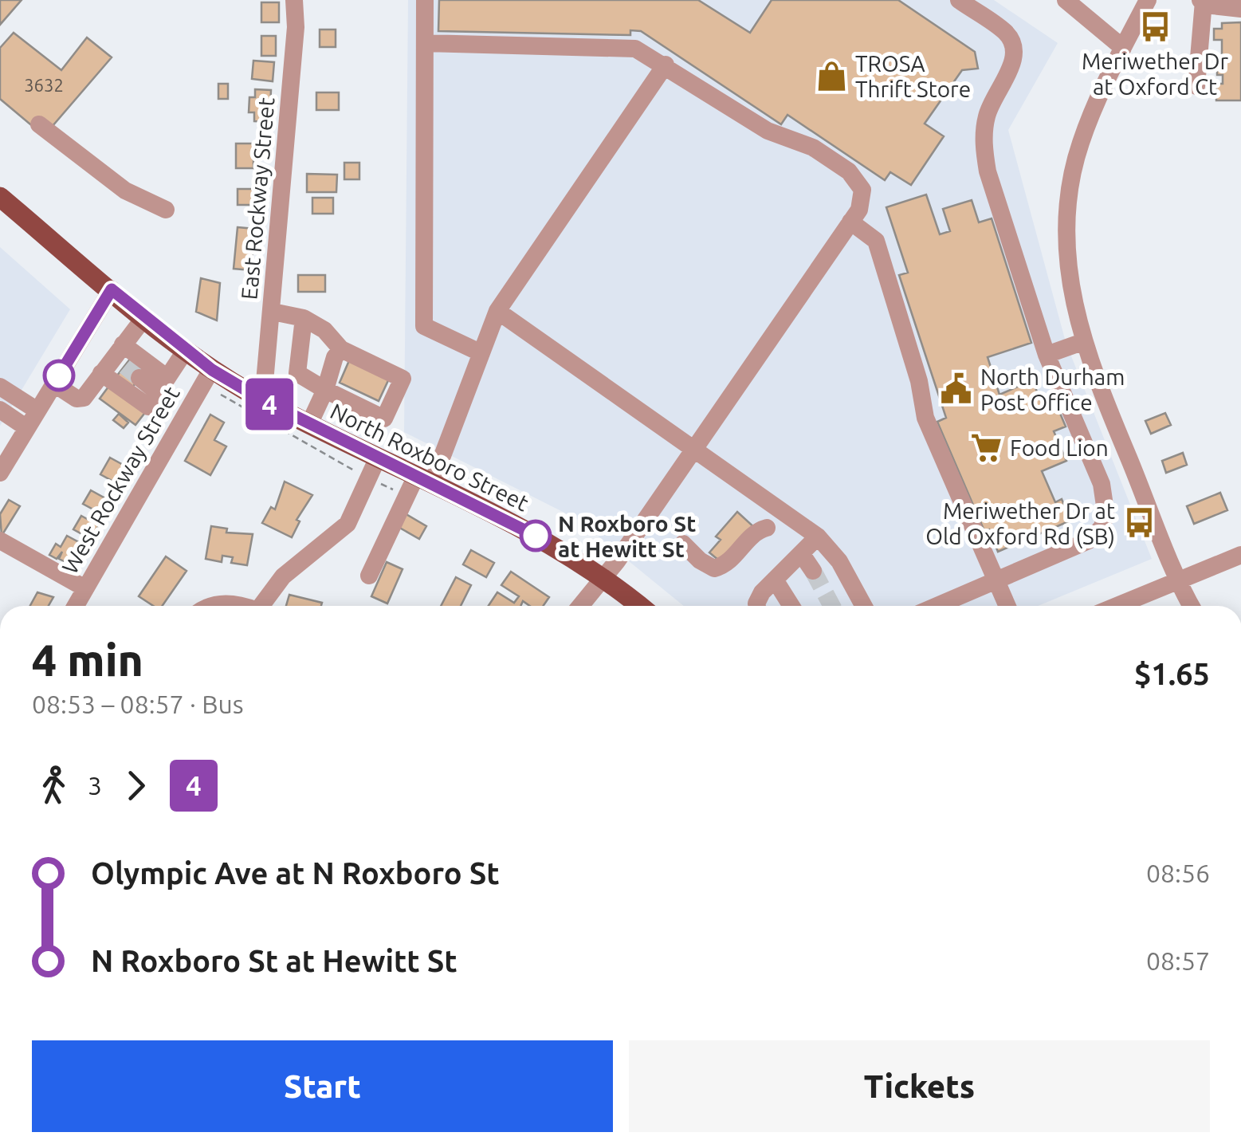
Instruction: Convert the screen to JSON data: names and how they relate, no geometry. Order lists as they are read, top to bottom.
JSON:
{
  "streets": {
    "main road": ["North Roxboro Street"],
    "street": ["East Rockway Street", "West Rockway Street"]
  },
  "crossings": [
    ["East Rockway Street", "North Roxboro Street"],
    ["North Roxboro Street", "West Rockway Street"]
  ],
  "places": {
    "bus stop": ["Meriwether Dr at Oxford Ct", "Meriwether Dr at Old Oxford Rd (SB)"],
    "shop": ["TROSA Thrift Store"],
    "public building": ["North Durham Post Office"],
    "supermarket": ["Food Lion"],
    "other": ["N Roxboro St at Hewitt St"]
  },
  "lines": ["bus line 4"],
  "house_numbers": ["3632"],
  "page": {
    "on_map": "4",
    "heading": ["4 min", "08:53 – 08:57 · Bus", "$1.65"],
    "legs": ["3", "4"],
    "list": [
      {
        "name": "Olympic Ave at N Roxboro St",
        "value": "08:56"
      },
      {
        "name": "N Roxboro St at Hewitt St",
        "value": "08:57"
      }
    ],
    "buttons": ["Start", "Tickets"]
  }
}
